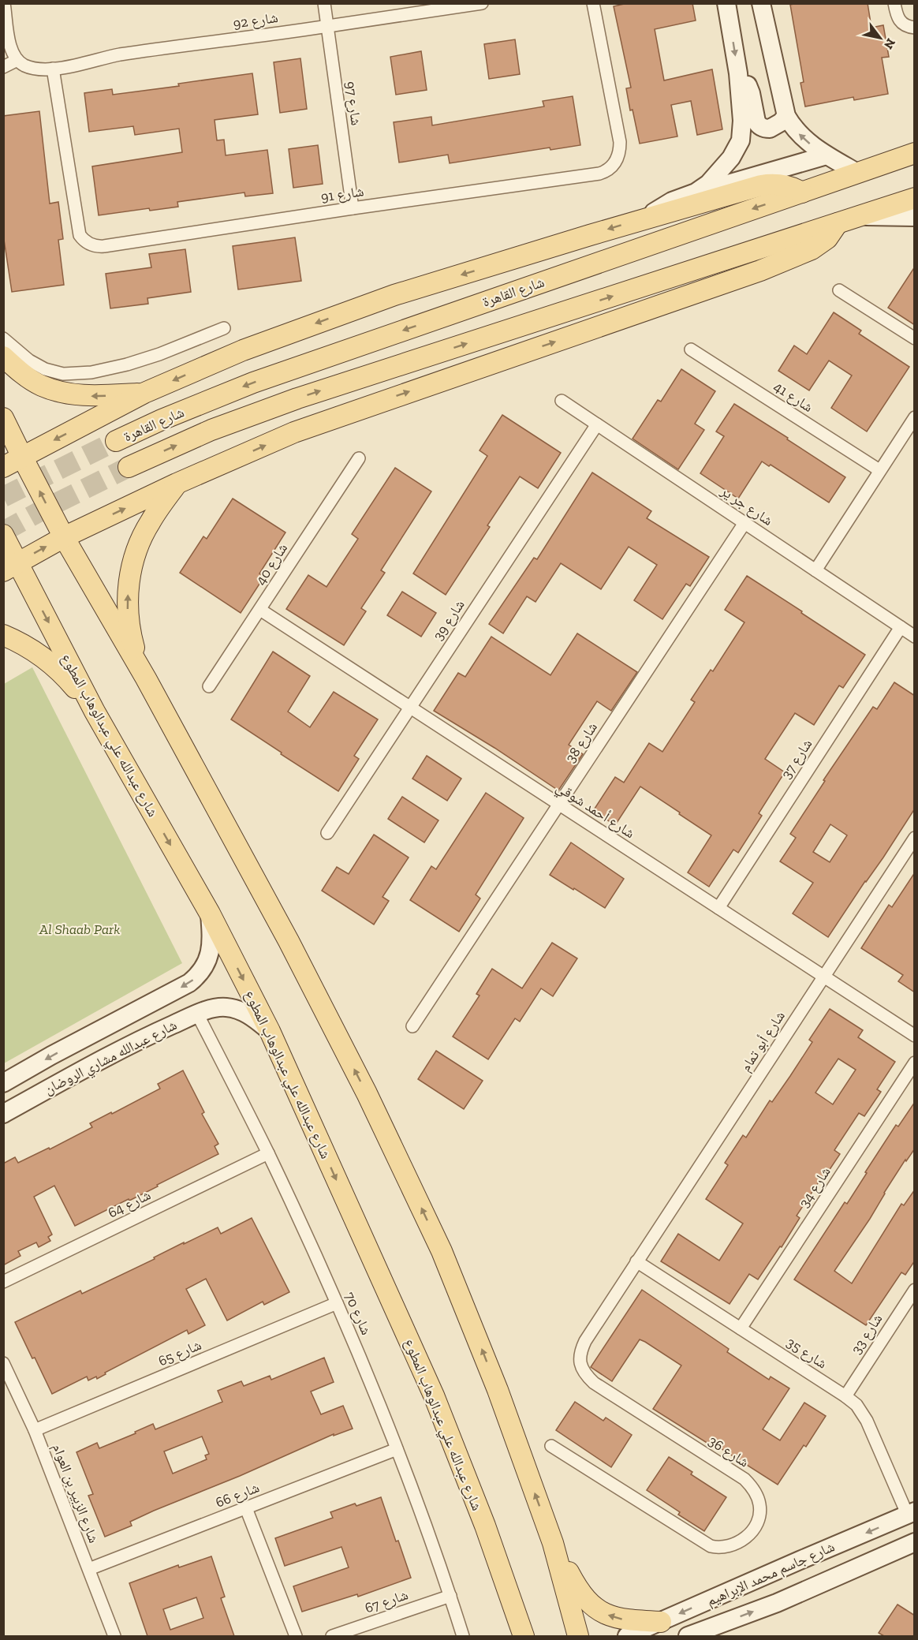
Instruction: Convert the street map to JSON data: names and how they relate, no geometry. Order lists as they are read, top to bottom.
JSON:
{
  "streets": {
    "main road": ["شارع القاهرة", "شارع عبدالله علي عبدالوهاب المطوع"],
    "street": [
      "شارع 92",
      "شارع 97",
      "شارع 91",
      "شارع 41",
      "شارع جر ير",
      "شارع 40",
      "شارع 39",
      "شارع 38",
      "شارع 37",
      "شارع أحمد شوقي",
      "شارع أبو تمام",
      "شارع عبدالله مشاري الروضان",
      "شارع 34",
      "شارع 64",
      "شارع 70",
      "شارع 33",
      "شارع 65",
      "شارع 35",
      "شارع 36",
      "شارع الزبير بن العوام",
      "شارع 66",
      "شارع جاسم محمد الإبراهيم",
      "شارع 67"
    ]
  },
  "crossings": [
    ["شارع 92", "شارع 97"],
    ["شارع 92", "شارع 91"],
    ["شارع 97", "شارع 91"],
    ["شارع جر ير", "شارع 39"],
    ["شارع جر ير", "شارع 38"],
    ["شارع جر ير", "شارع 37"],
    ["شارع 40", "شارع أحمد شوقي"],
    ["شارع 39", "شارع أحمد شوقي"],
    ["شارع عبدالله علي عبدالوهاب المطوع", "شارع عبدالله مشاري الروضان"],
    ["شارع 38", "شارع أحمد شوقي"],
    ["شارع 37", "شارع أحمد شوقي"],
    ["شارع أحمد شوقي", "شارع أبو تمام"],
    ["شارع أبو تمام", "شارع 35"],
    ["شارع أبو تمام", "شارع 36"],
    ["شارع عبدالله مشاري الروضان", "شارع 70"],
    ["شارع 34", "شارع 35"],
    ["شارع 64", "شارع 70"],
    ["شارع 70", "شارع 65"],
    ["شارع 70", "شارع 66"],
    ["شارع 70", "شارع 67"],
    ["شارع 33", "شارع 35"],
    ["شارع 65", "شارع الزبير بن العوام"],
    ["شارع 35", "شارع 36"],
    ["شارع 35", "شارع جاسم محمد الإبراهيم"],
    ["شارع الزبير بن العوام", "شارع 66"]
  ],
  "parks": ["Al Shaab Park"],
  "north": "bottom right"
}
